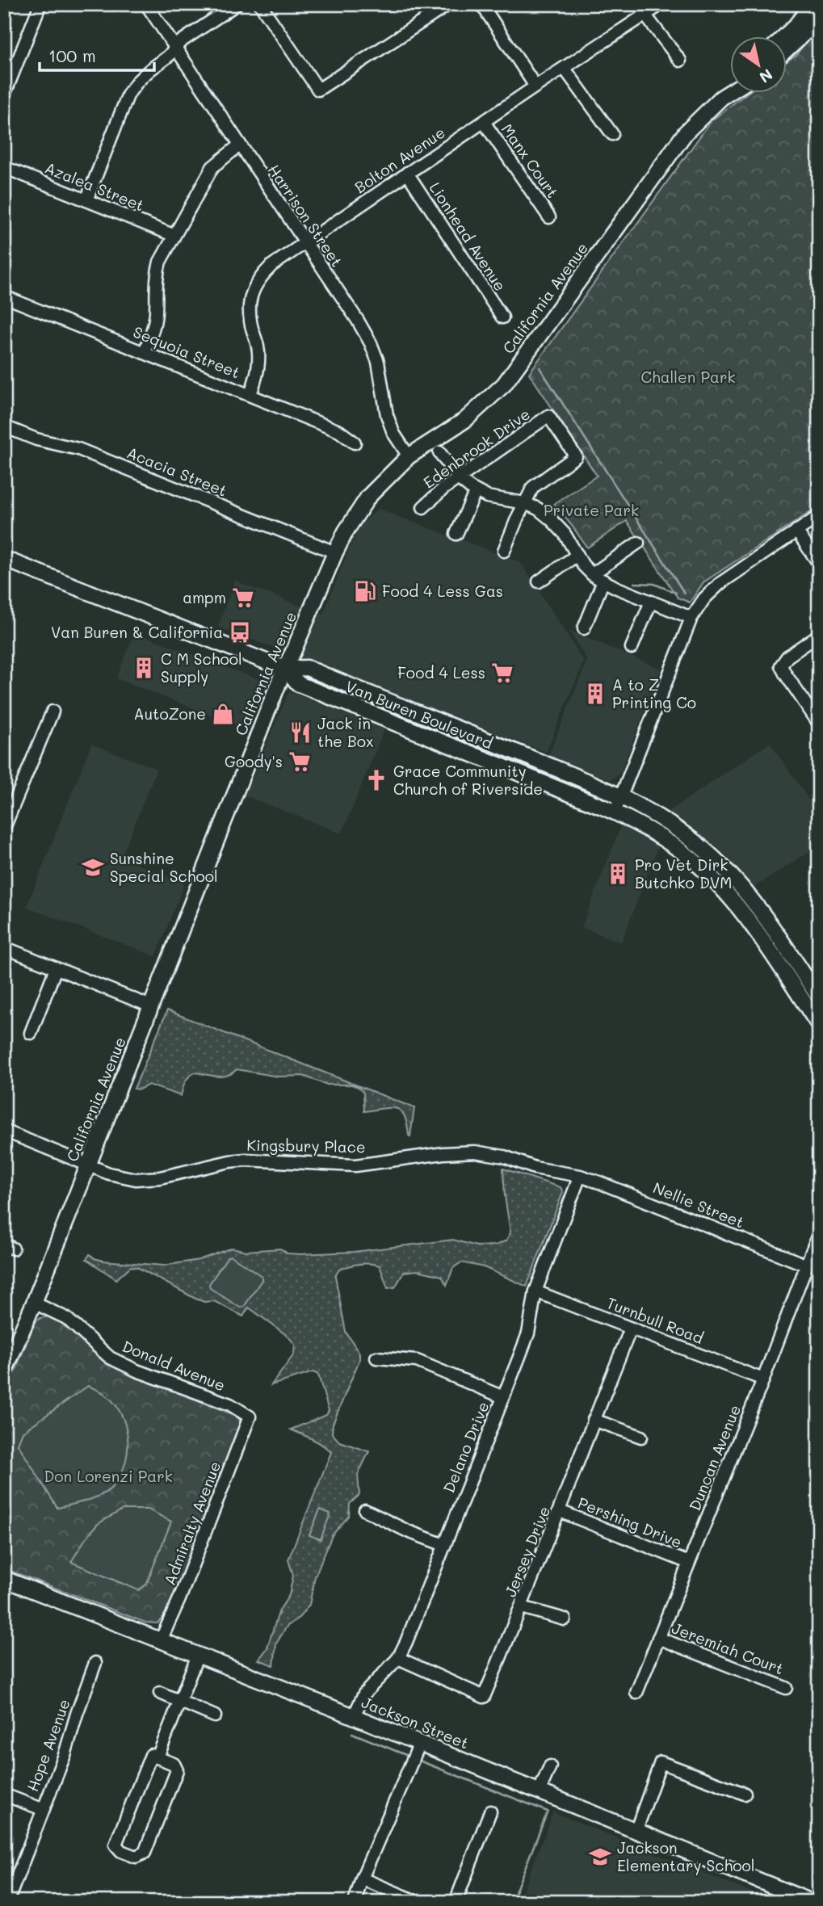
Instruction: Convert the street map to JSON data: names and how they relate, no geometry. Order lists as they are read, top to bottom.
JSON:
{
  "streets": {
    "main road": ["California Avenue", "Van Buren Boulevard", "Jackson Street"],
    "street": [
      "Bolton Avenue",
      "Manx Court",
      "Azalea Street",
      "Harrison Street",
      "Lionhead Avenue",
      "Sequoia Street",
      "Edenbrook Drive",
      "Acacia Street",
      "Kingsbury Place",
      "Nellie Street",
      "Turnbull Road",
      "Donald Avenue",
      "Delano Drive",
      "Duncan Avenue",
      "Pershing Drive",
      "Admiralty Avenue",
      "Jersey Drive",
      "Jeremiah Court",
      "Hope Avenue"
    ]
  },
  "crossings": [
    ["Bolton Avenue", "Manx Court"],
    ["Bolton Avenue", "Harrison Street"],
    ["Bolton Avenue", "Lionhead Avenue"],
    ["Bolton Avenue", "Sequoia Street"],
    ["Harrison Street", "California Avenue"],
    ["California Avenue", "Acacia Street"],
    ["California Avenue", "Van Buren Boulevard"],
    ["California Avenue", "Kingsbury Place"],
    ["California Avenue", "Donald Avenue"],
    ["Kingsbury Place", "Nellie Street"],
    ["Kingsbury Place", "Delano Drive"],
    ["Nellie Street", "Delano Drive"],
    ["Nellie Street", "Duncan Avenue"],
    ["Turnbull Road", "Delano Drive"],
    ["Turnbull Road", "Duncan Avenue"],
    ["Turnbull Road", "Jersey Drive"],
    ["Donald Avenue", "Admiralty Avenue"],
    ["Delano Drive", "Jersey Drive"],
    ["Delano Drive", "Jackson Street"],
    ["Duncan Avenue", "Pershing Drive"],
    ["Duncan Avenue", "Jeremiah Court"],
    ["Pershing Drive", "Jersey Drive"],
    ["Admiralty Avenue", "Jackson Street"]
  ],
  "parks": ["Challen Park", "Private Park", "Don Lorenzi Park"],
  "places": {
    "fuel station": ["Food 4 Less Gas"],
    "supermarket": ["ampm", "Food 4 Less", "Goody's"],
    "bus stop": ["Van Buren & California"],
    "building": ["C M School Supply", "A to Z Printing Co", "Pro Vet Dirk Butchko DVM"],
    "shop": ["AutoZone"],
    "restaurant": ["Jack in the Box"],
    "church": ["Grace Community Church of Riverside"],
    "school or university": ["Sunshine Special School", "Jackson Elementary School"]
  },
  "scale_bar": "100 m",
  "north": "bottom right"
}
